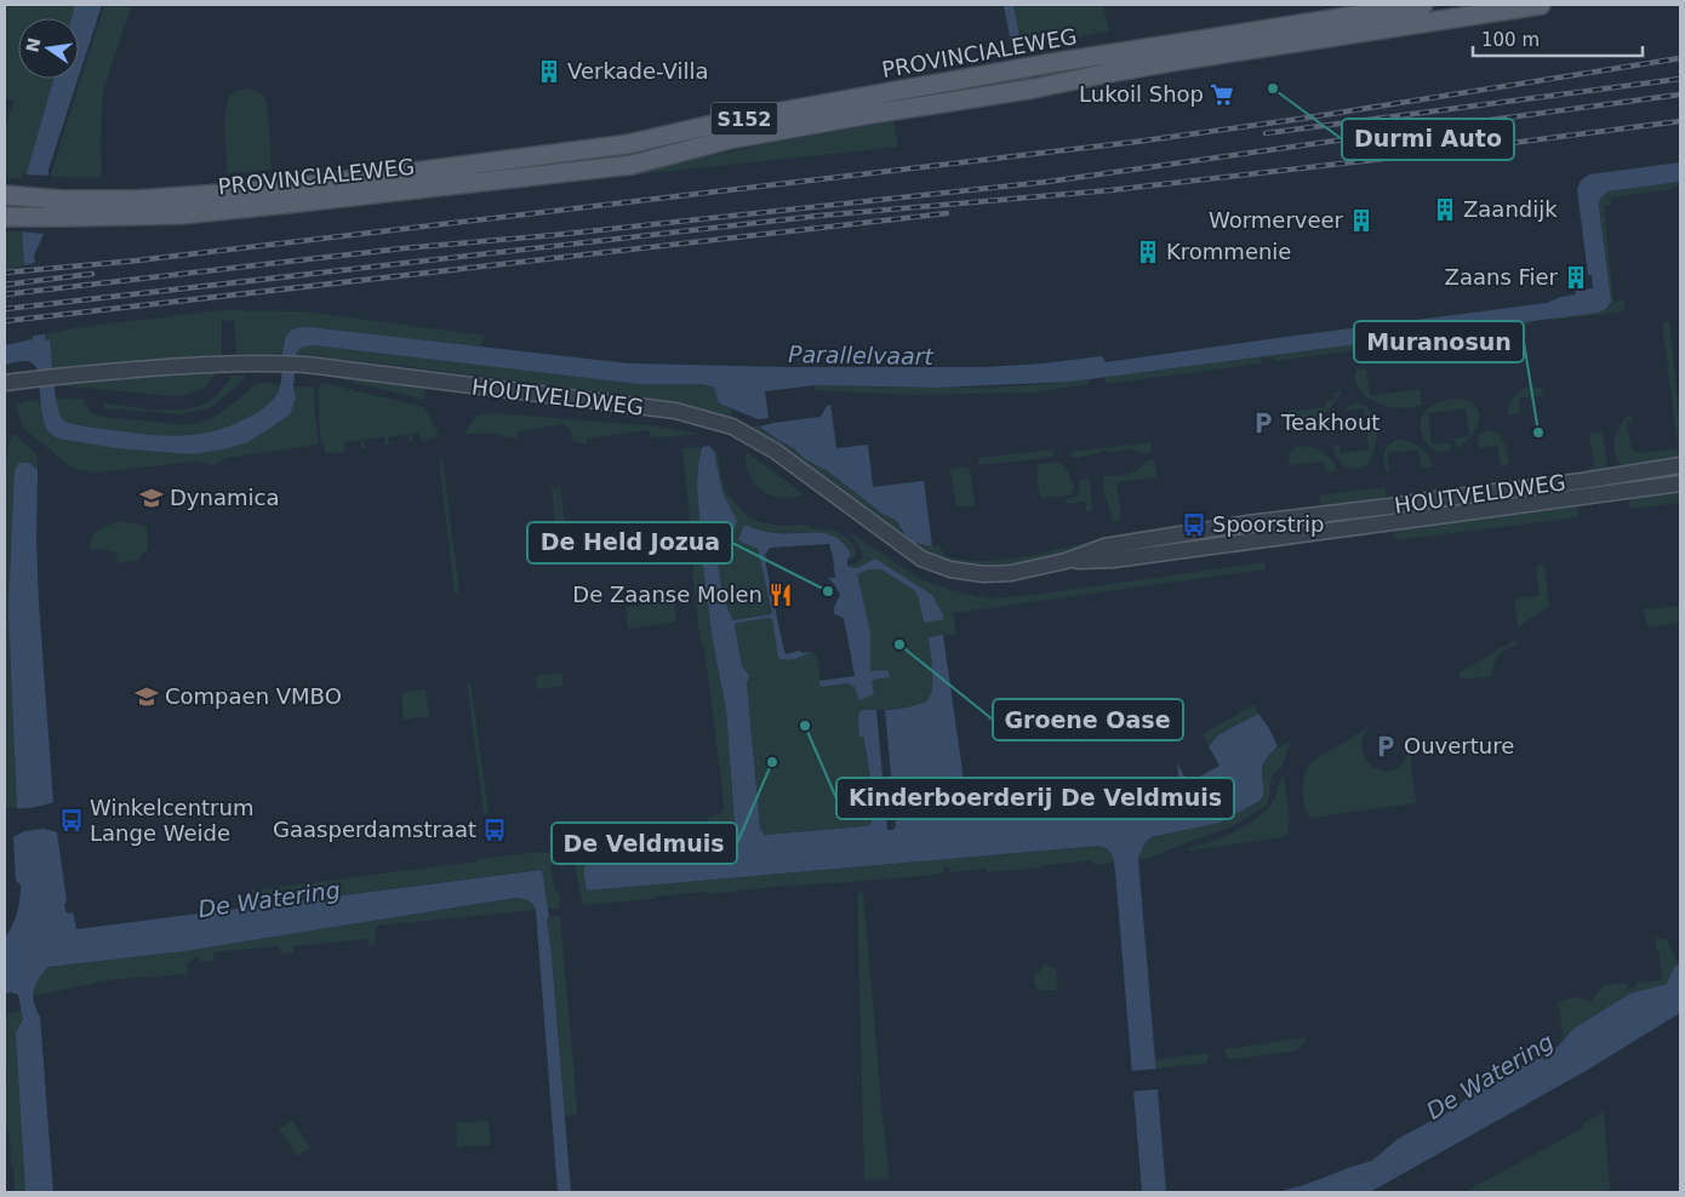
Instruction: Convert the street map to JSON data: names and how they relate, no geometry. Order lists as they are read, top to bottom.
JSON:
{
  "streets": {
    "main road": ["PROVINCIALEWEG", "S152"],
    "street": ["HOUTVELDWEG"]
  },
  "water": ["Parallelvaart", "De Watering"],
  "places": {
    "building": [
      "Verkade-Villa",
      "Zaandijk",
      "Wormerveer",
      "Krommenie",
      "Zaans Fier"
    ],
    "other": [
      "Durmi Auto",
      "Muranosun",
      "De Held Jozua",
      "Groene Oase",
      "Kinderboerderij De Veldmuis",
      "De Veldmuis"
    ],
    "supermarket": ["Lukoil Shop"],
    "parking": ["Teakhout", "Ouverture"],
    "school or university": ["Dynamica", "Compaen VMBO"],
    "bus stop": ["Spoorstrip", "Winkelcentrum Lange Weide", "Gaasperdamstraat"],
    "restaurant": ["De Zaanse Molen"]
  },
  "scale_bar": "100 m",
  "north": "left"
}
